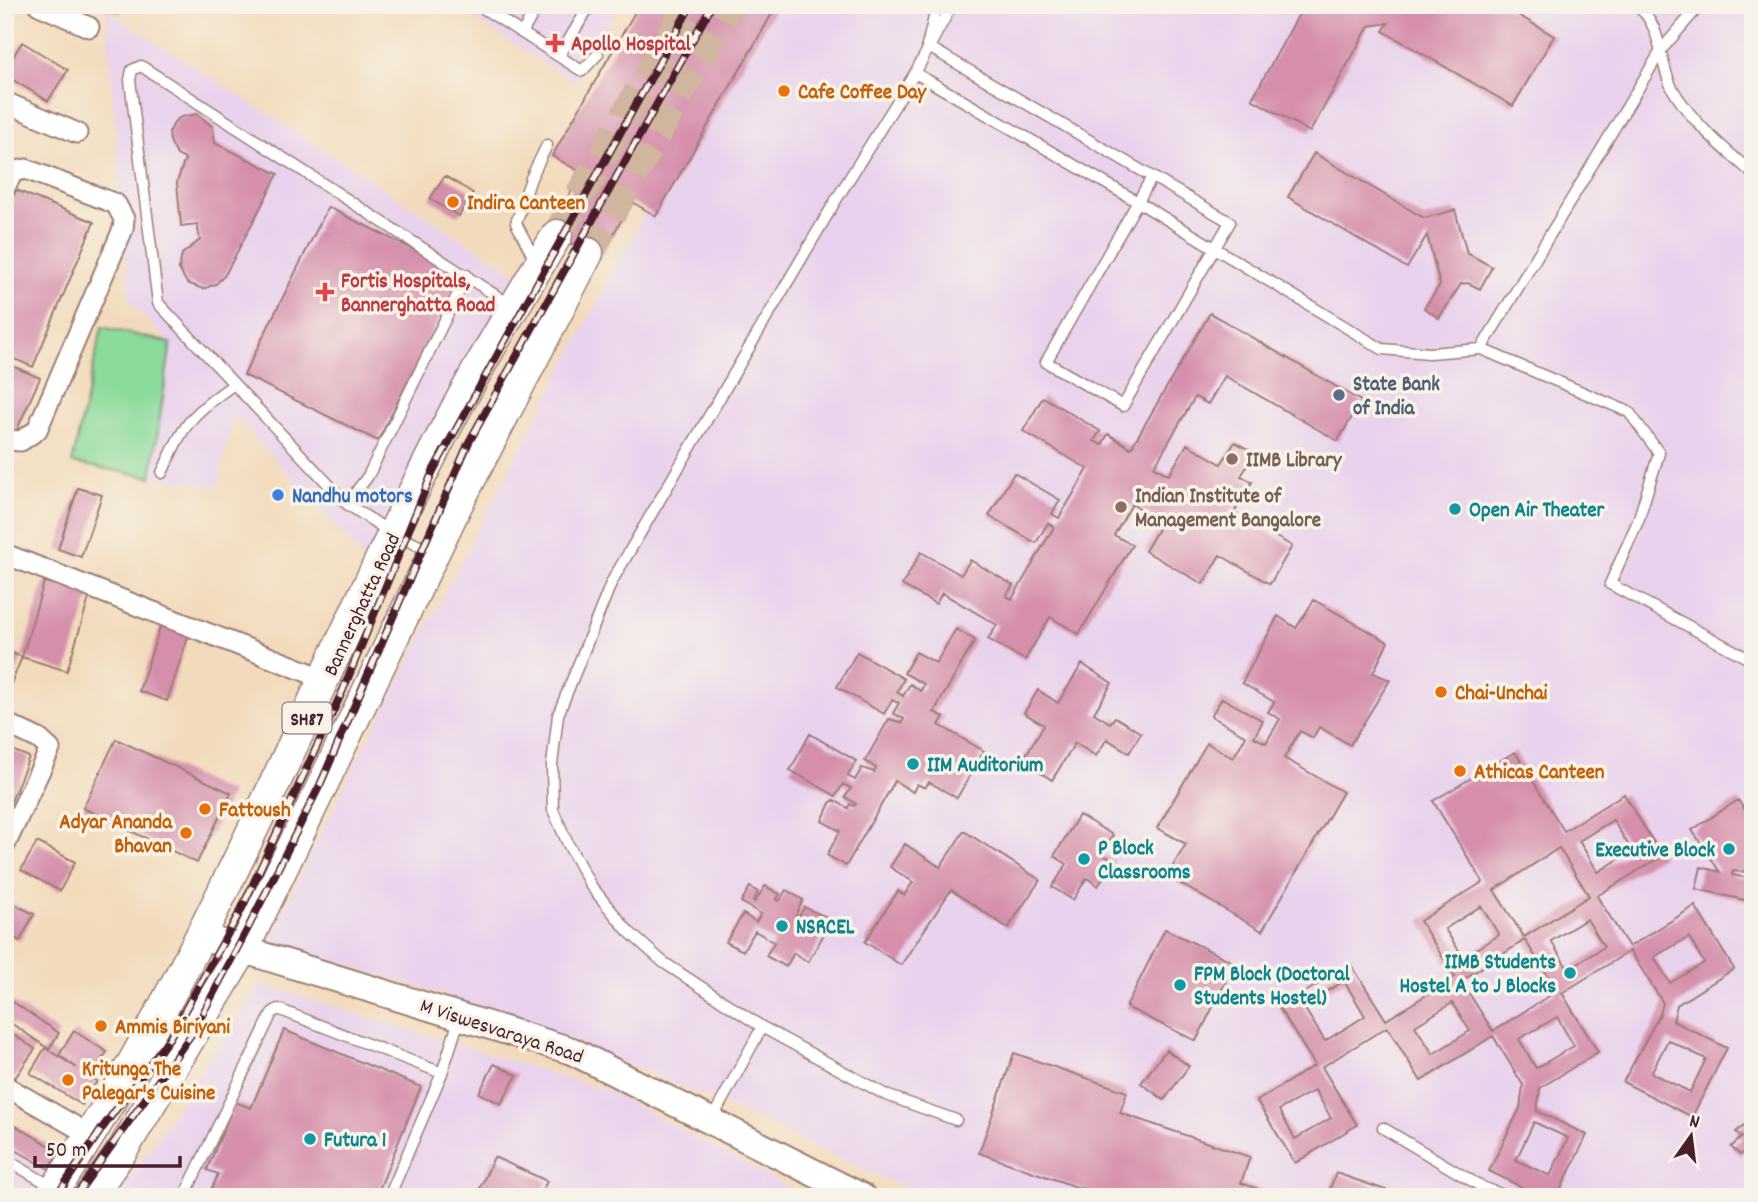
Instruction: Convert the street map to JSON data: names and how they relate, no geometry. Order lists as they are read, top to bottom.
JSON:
{
  "streets": {
    "main road": ["Bannerghatta Road", "SH87"],
    "street": ["M Viswesvaraya Road"]
  },
  "crossings": [
    ["Bannerghatta Road", "M Viswesvaraya Road"]
  ],
  "places": {
    "health": ["Apollo Hospital", "Fortis Hospitals, Bannerghatta Road"],
    "other": [
      "Cafe Coffee Day",
      "Indira Canteen",
      "State Bank of India",
      "IIMB Library",
      "Nandhu motors",
      "Indian Institute of Management Bangalore",
      "Open Air Theater",
      "Chai-Unchai",
      "IIM Auditorium",
      "Athicas Canteen",
      "Fattoush",
      "Adyar Ananda Bhavan",
      "Executive Block",
      "P Block Classrooms",
      "NSRCEL",
      "IIMB Students Hostel A to J Blocks",
      "FPM Block (Doctoral Students Hostel)",
      "Ammis Biriyani",
      "Kritunga The Palegar's Cuisine",
      "Futura 1"
    ]
  },
  "scale_bar": "50 m",
  "north": "top"
}
